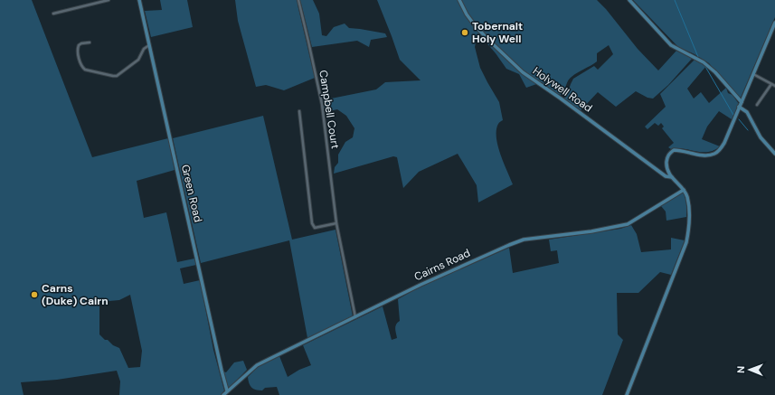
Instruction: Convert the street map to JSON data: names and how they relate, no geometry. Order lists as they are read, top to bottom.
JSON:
{
  "streets": {
    "street": [
      "Holywell Road",
      "Campbell Court",
      "Green Road",
      "Cairns Road"
    ]
  },
  "crossings": [
    ["Holywell Road", "Cairns Road"],
    ["Campbell Court", "Cairns Road"],
    ["Green Road", "Cairns Road"]
  ],
  "places": ["Tobernalt Holy Well", "Carns (Duke) Cairn"],
  "north": "left"
}
